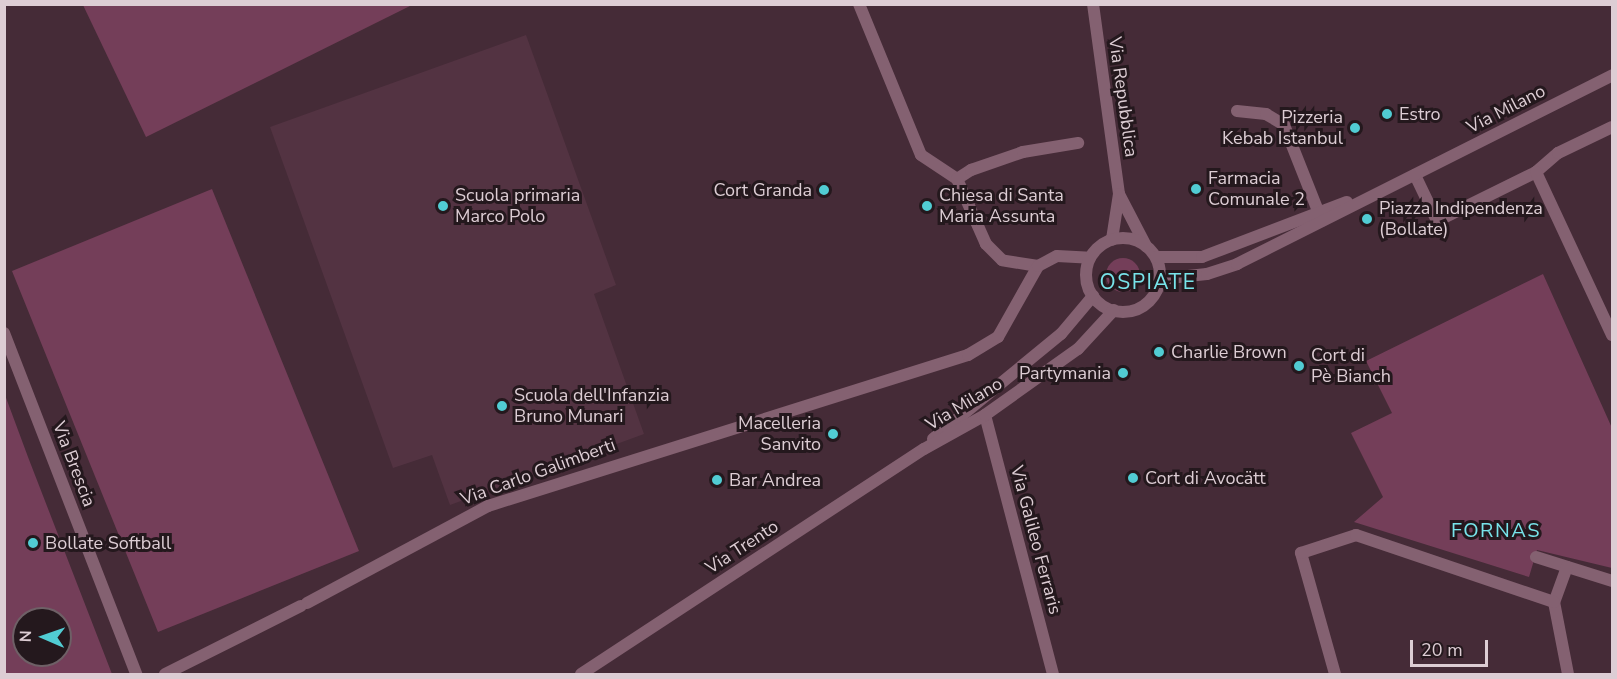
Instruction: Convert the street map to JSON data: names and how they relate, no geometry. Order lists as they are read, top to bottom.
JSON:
{
  "streets": {
    "street": [
      "Via Repubblica",
      "Via Milano",
      "Via Brescia",
      "Via Carlo Galimberti",
      "Via Galileo Ferraris",
      "Via Trento"
    ]
  },
  "crossings": [
    ["Via Repubblica", "Via Milano"],
    ["Via Milano", "Via Galileo Ferraris"],
    ["Via Milano", "Via Trento"]
  ],
  "districts": ["OSPIATE", "FORNAS"],
  "places": [
    "Estro",
    "Pizzeria Kebab Istanbul",
    "Farmacia Comunale 2",
    "Cort Granda",
    "Scuola primaria Marco Polo",
    "Chiesa di Santa Maria Assunta",
    "Piazza Indipendenza (Bollate)",
    "Charlie Brown",
    "Cort di Pè Bianch",
    "Partymania",
    "Scuola dell'Infanzia Bruno Munari",
    "Macelleria Sanvito",
    "Cort di Avocätt",
    "Bar Andrea",
    "Bollate Softball"
  ],
  "scale_bar": "20 m",
  "north": "left"
}
